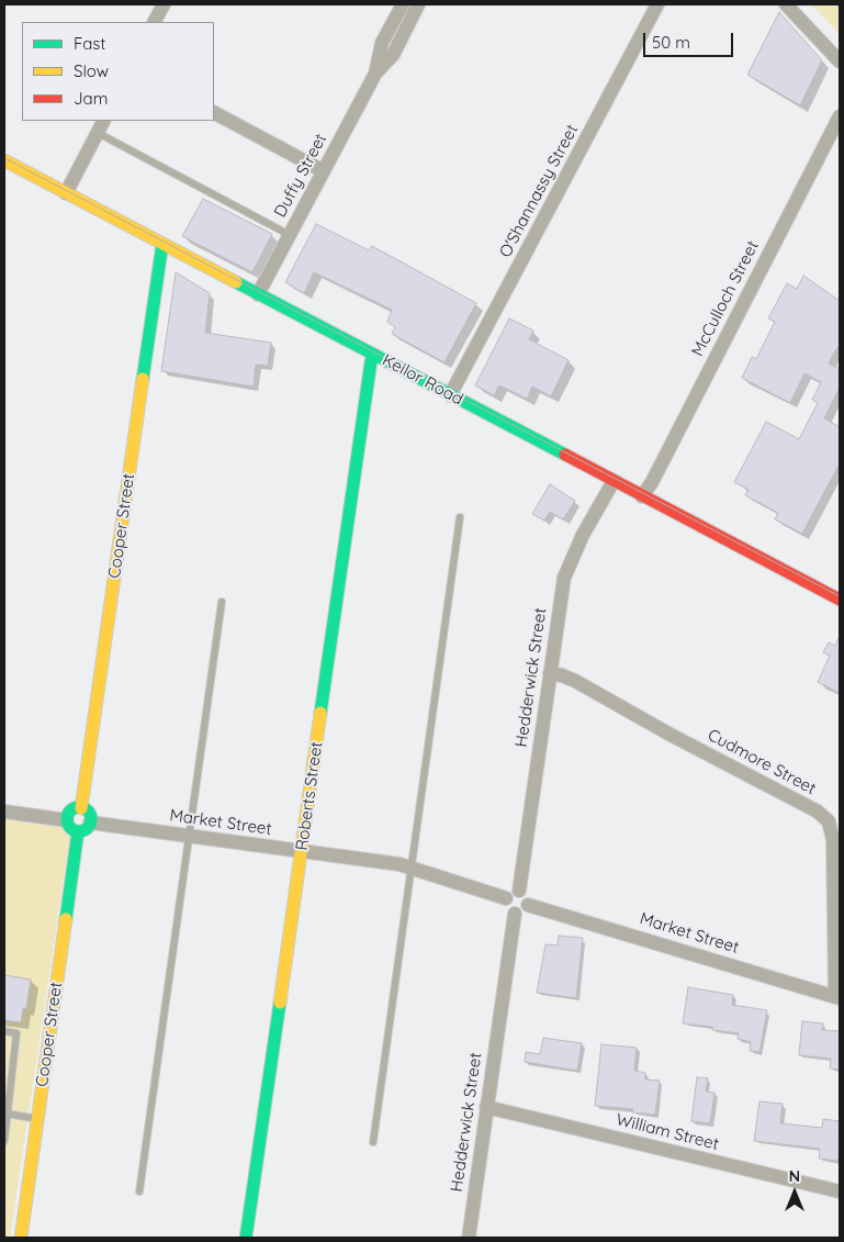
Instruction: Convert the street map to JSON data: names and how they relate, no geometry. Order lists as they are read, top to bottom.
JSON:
{
  "streets": {
    "street": [
      "Duffy Street",
      "O'Shannassy Street",
      "McCulloch Street",
      "Keilor Road",
      "Cooper Street",
      "Hedderwick Street",
      "Cudmore Street",
      "Roberts Street",
      "Market Street",
      "William Street"
    ]
  },
  "crossings": [
    ["Duffy Street", "Keilor Road"],
    ["O'Shannassy Street", "Keilor Road"],
    ["McCulloch Street", "Keilor Road"],
    ["Keilor Road", "Cooper Street"],
    ["Keilor Road", "Hedderwick Street"],
    ["Keilor Road", "Roberts Street"],
    ["Cooper Street", "Market Street"],
    ["Hedderwick Street", "Cudmore Street"],
    ["Hedderwick Street", "Market Street"],
    ["Hedderwick Street", "William Street"],
    ["Cudmore Street", "Market Street"],
    ["Roberts Street", "Market Street"]
  ],
  "legend": ["Fast", "Slow", "Jam"],
  "scale_bar": "50 m",
  "north": "top"
}
